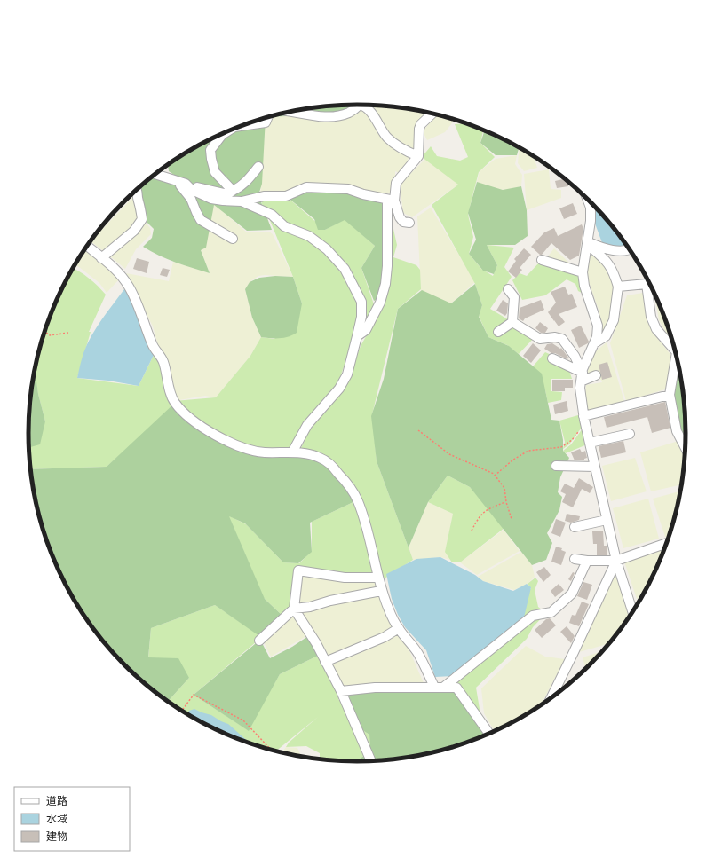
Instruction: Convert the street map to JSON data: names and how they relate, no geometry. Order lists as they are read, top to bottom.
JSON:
{
  "legend": ["道路", "水域", "建物"]
}
